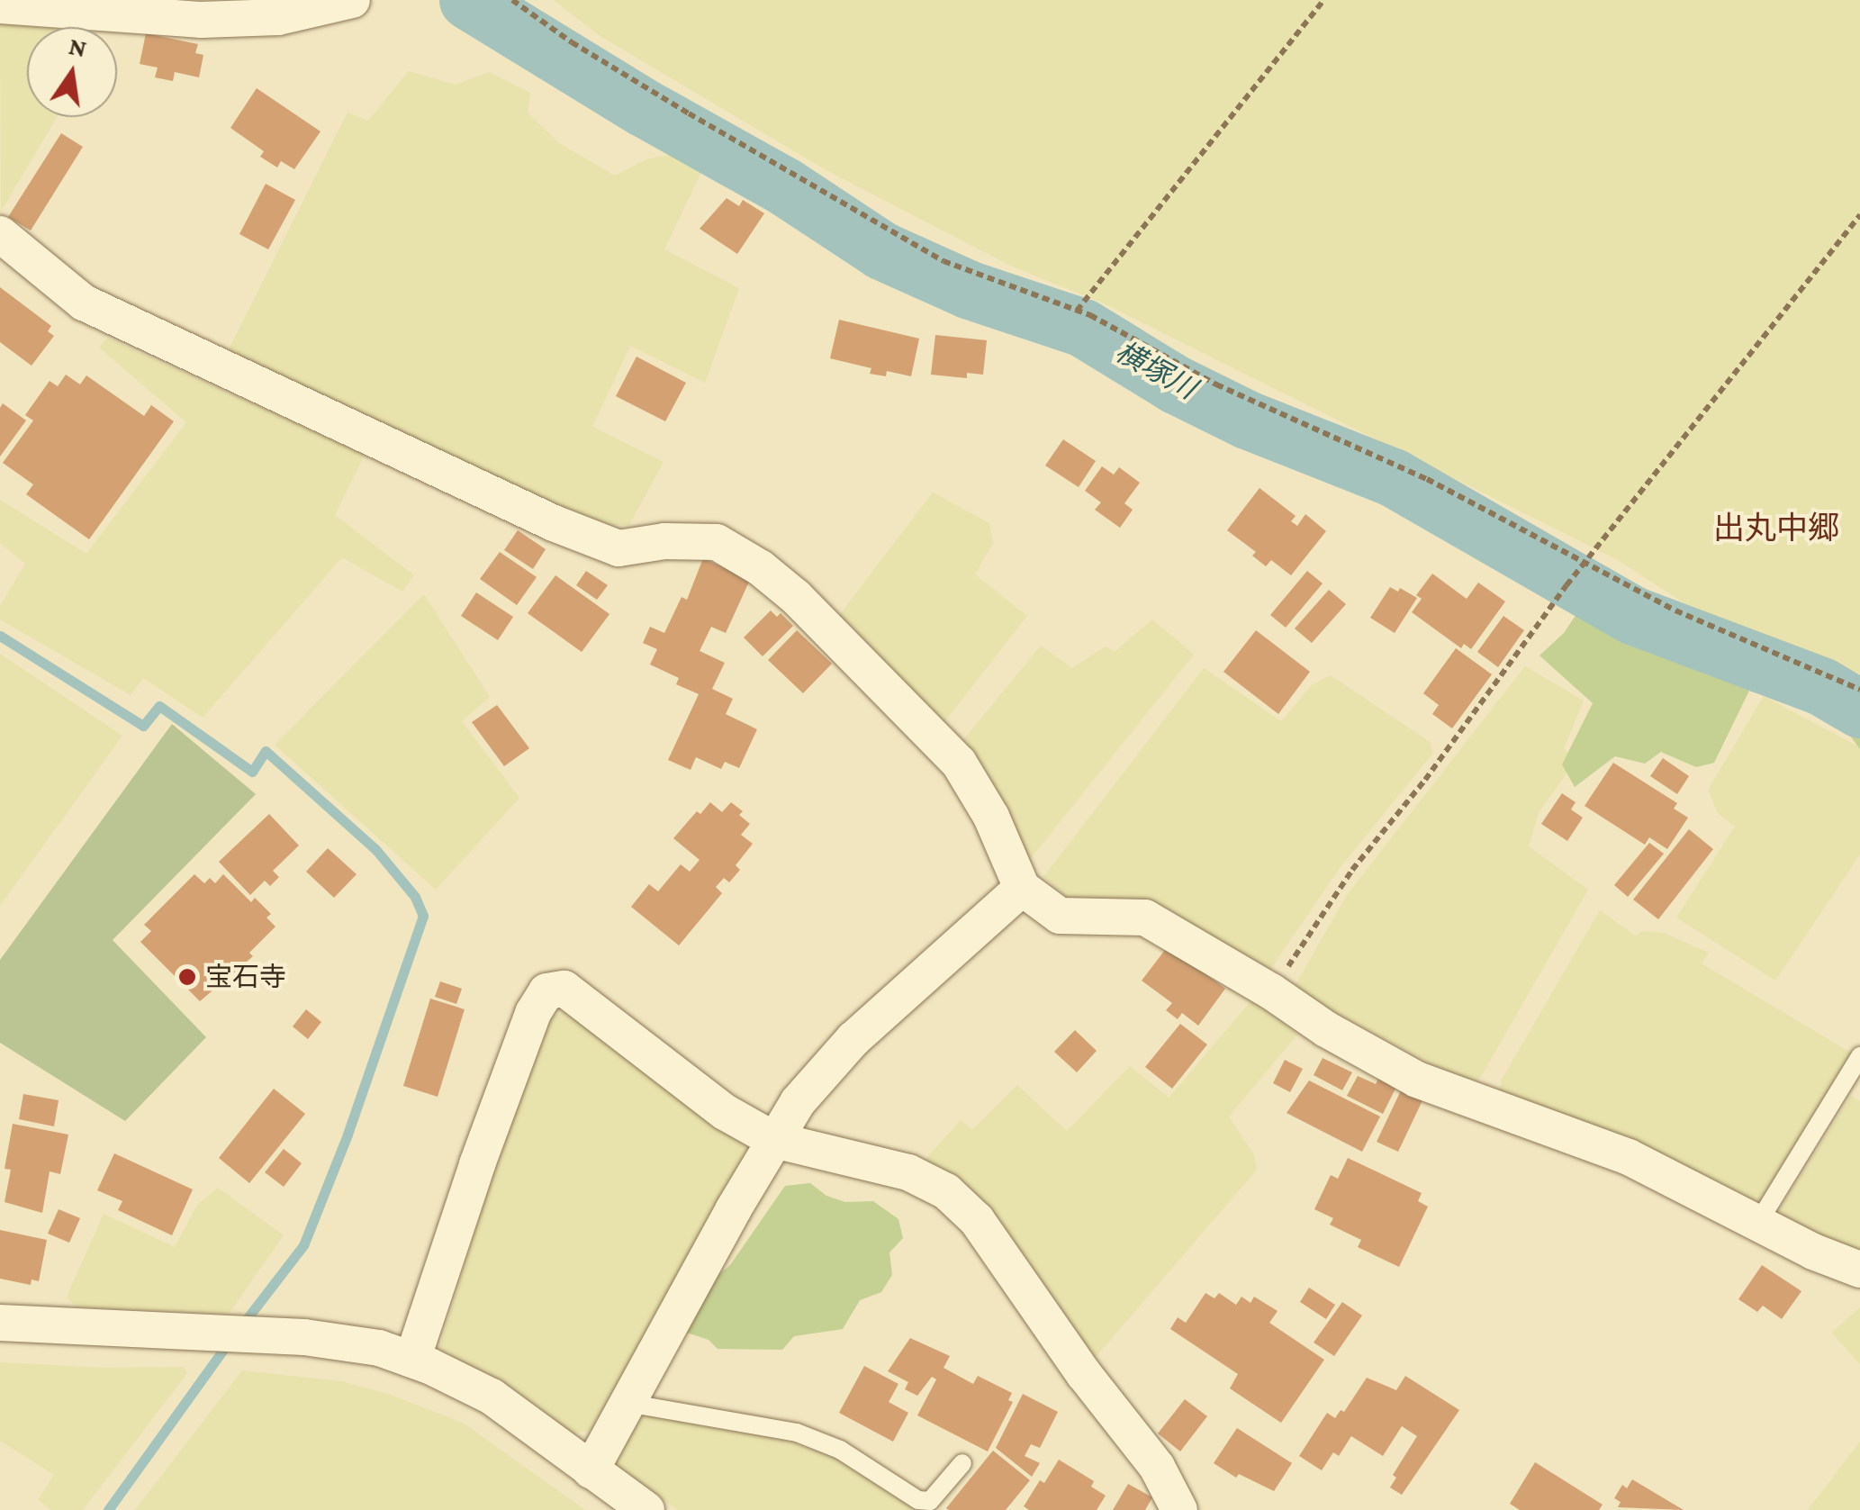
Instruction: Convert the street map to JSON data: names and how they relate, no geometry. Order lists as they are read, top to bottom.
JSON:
{
  "districts": ["出丸中郷"],
  "water": ["横塚川"],
  "places": ["宝石寺"],
  "north": "top"
}
